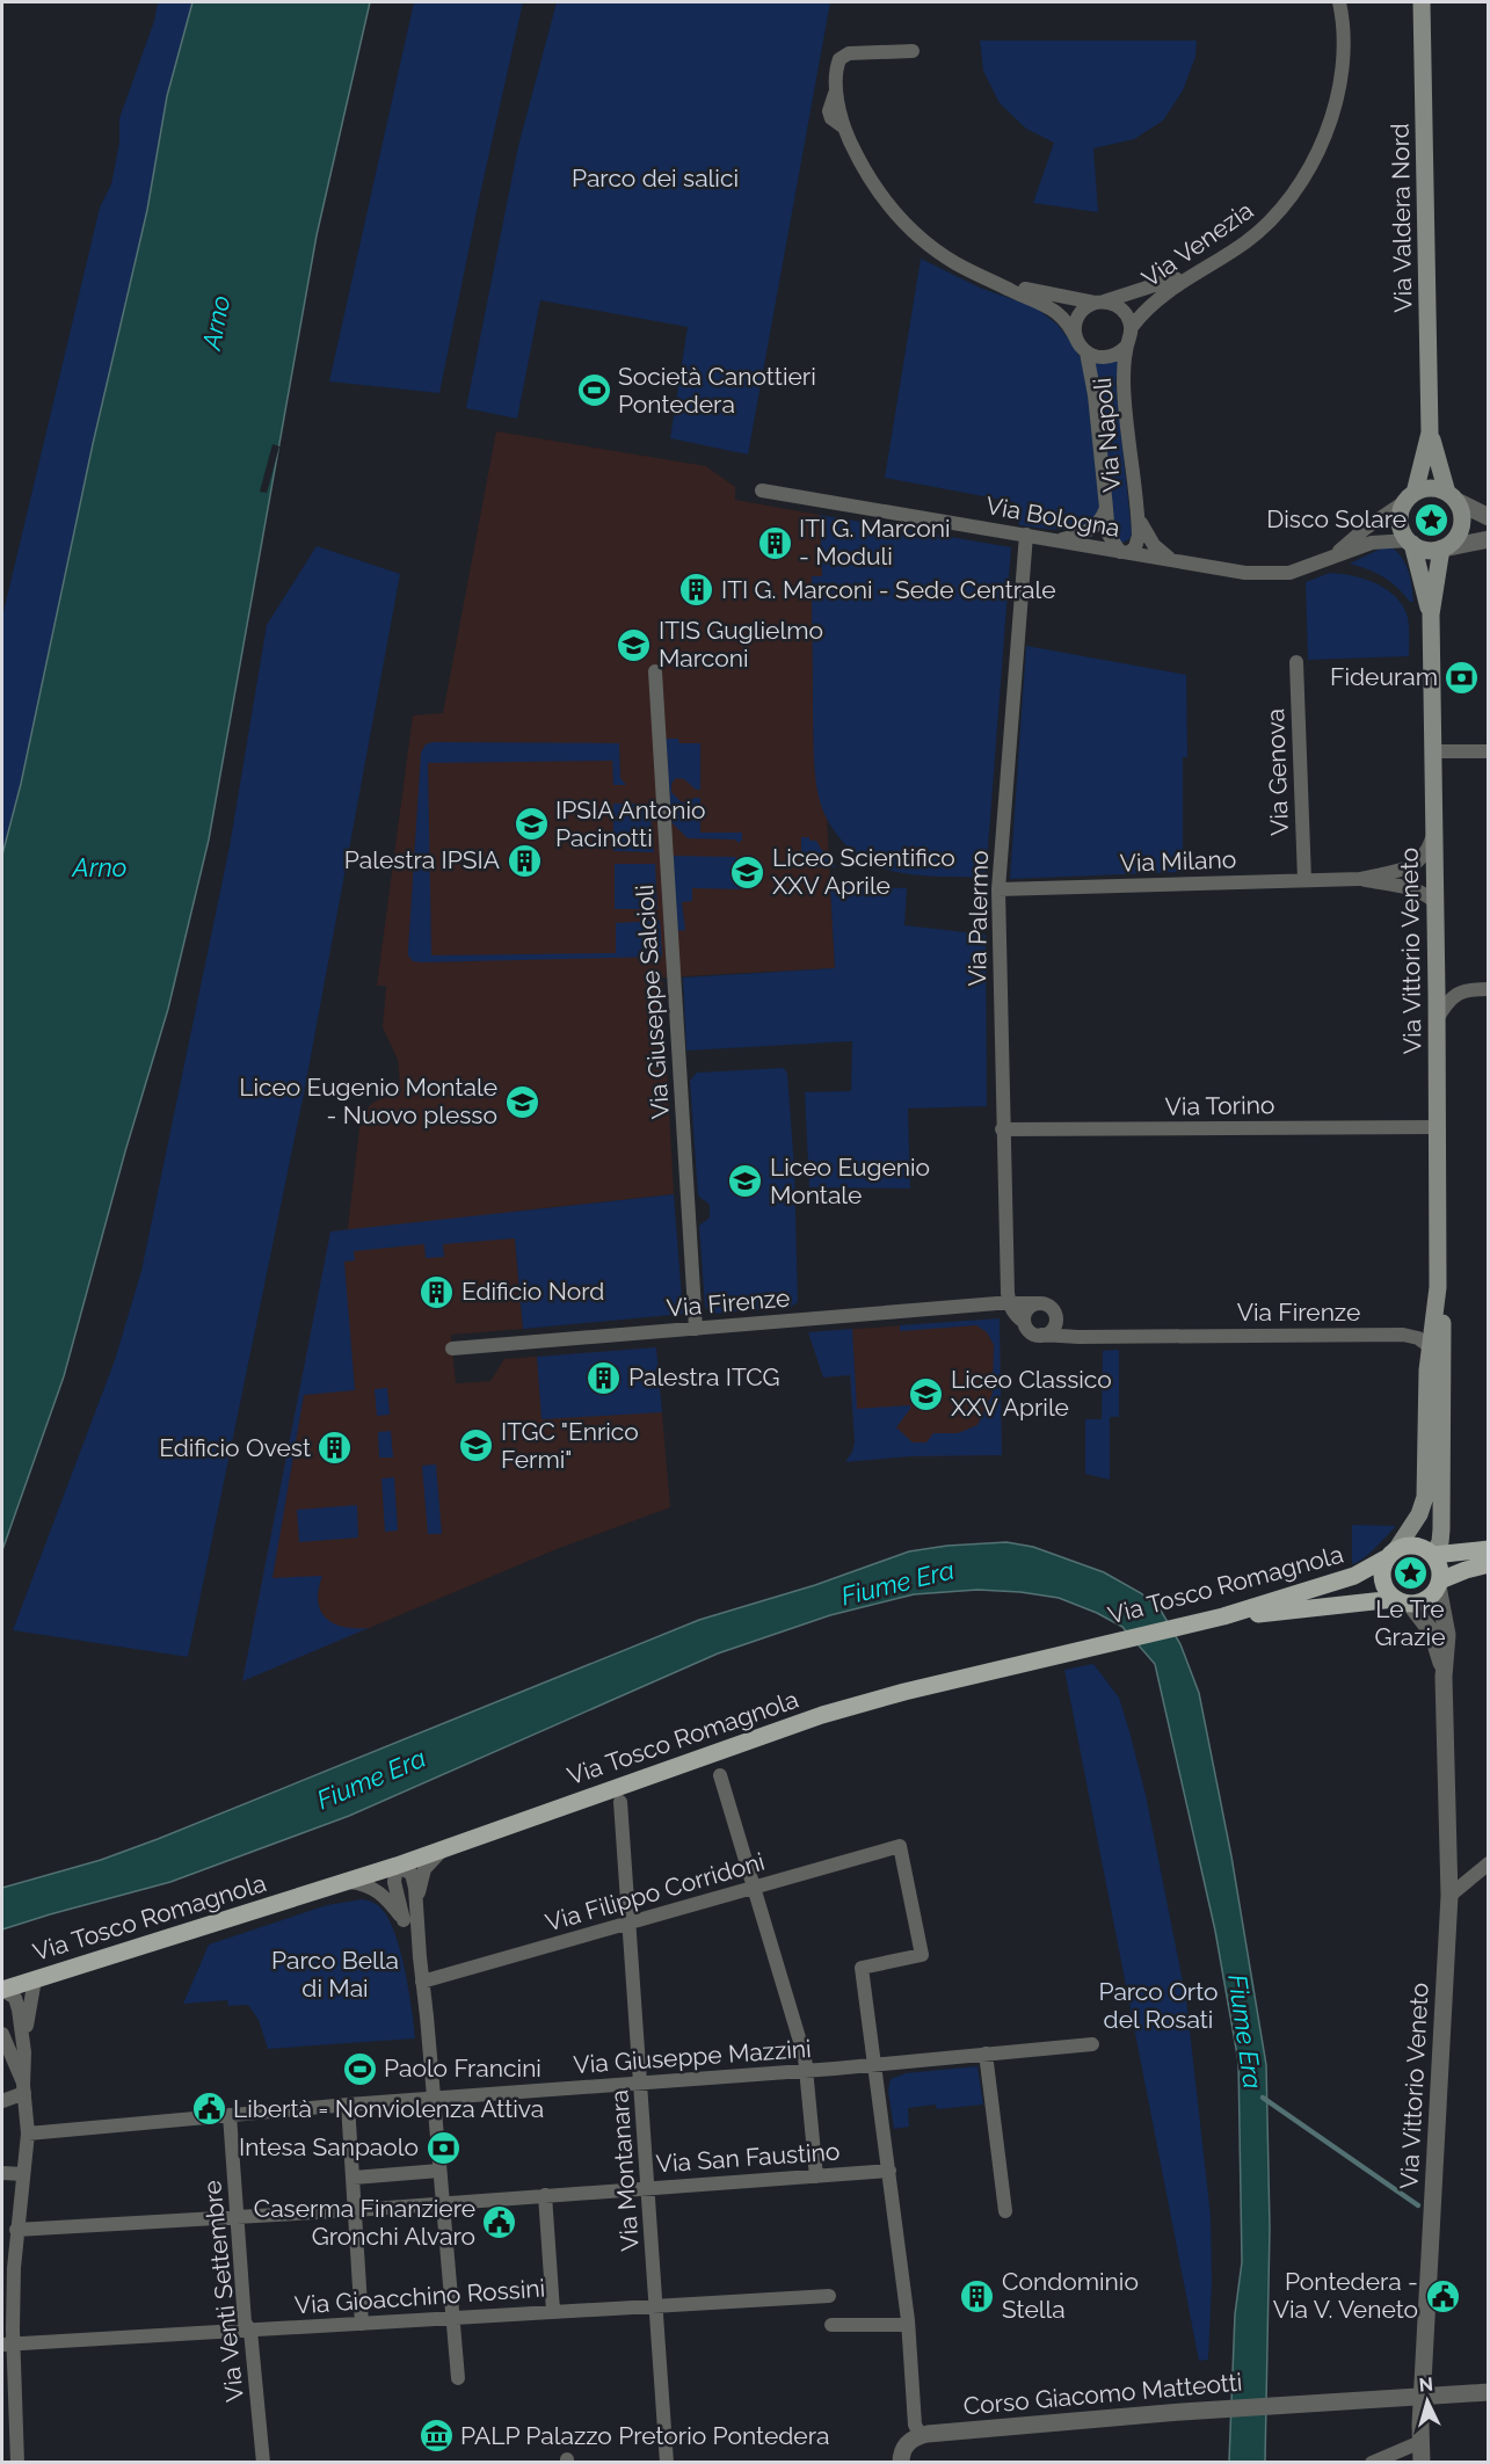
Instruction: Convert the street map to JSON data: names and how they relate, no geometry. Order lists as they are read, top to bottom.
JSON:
{
  "streets": {
    "main road": ["Via Valdera Nord", "Via Vittorio Veneto", "Via Tosco Romagnola"],
    "street": [
      "Via Venezia",
      "Via Napoli",
      "Via Bologna",
      "Via Genova",
      "Via Milano",
      "Via Palermo",
      "Via Giuseppe Salcioli",
      "Via Torino",
      "Via Firenze",
      "Via Filippo Corridoni",
      "Via Giuseppe Mazzini",
      "Via San Faustino",
      "Via Montanara",
      "Via Venti Settembre",
      "Via Gioacchino Rossini",
      "Corso Giacomo Matteotti"
    ]
  },
  "crossings": [
    ["Via Valdera Nord", "Via Bologna"],
    ["Via Valdera Nord", "Via Vittorio Veneto"],
    ["Via Venezia", "Via Napoli"],
    ["Via Napoli", "Via Bologna"],
    ["Via Bologna", "Via Palermo"],
    ["Via Bologna", "Via Vittorio Veneto"],
    ["Via Genova", "Via Milano"],
    ["Via Milano", "Via Palermo"],
    ["Via Milano", "Via Vittorio Veneto"],
    ["Via Palermo", "Via Torino"],
    ["Via Palermo", "Via Firenze"],
    ["Via Vittorio Veneto", "Via Torino"],
    ["Via Vittorio Veneto", "Via Firenze"],
    ["Via Vittorio Veneto", "Via Tosco Romagnola"],
    ["Via Vittorio Veneto", "Corso Giacomo Matteotti"],
    ["Via Giuseppe Salcioli", "Via Firenze"],
    ["Via Filippo Corridoni", "Via Giuseppe Mazzini"],
    ["Via Filippo Corridoni", "Via Montanara"],
    ["Via Giuseppe Mazzini", "Via Montanara"],
    ["Via Giuseppe Mazzini", "Via Venti Settembre"],
    ["Via San Faustino", "Via Montanara"],
    ["Via Montanara", "Via Gioacchino Rossini"],
    ["Via Venti Settembre", "Via Gioacchino Rossini"]
  ],
  "water": ["Arno", "Fiume Era"],
  "parks": ["Parco dei salici", "Parco Bella di Mai", "Parco Orto del Rosati"],
  "places": {
    "sports": ["Società Canottieri Pontedera", "Paolo Francini"],
    "place": ["Disco Solare", "Le Tre Grazie"],
    "building": [
      "ITI G. Marconi - Moduli",
      "ITI G. Marconi - Sede Centrale",
      "Palestra IPSIA",
      "Edificio Nord",
      "Palestra ITCG",
      "Edificio Ovest",
      "Condominio Stella"
    ],
    "school or university": [
      "ITIS Guglielmo Marconi",
      "IPSIA Antonio Pacinotti",
      "Liceo Scientifico XXV Aprile",
      "Liceo Eugenio Montale - Nuovo plesso",
      "Liceo Eugenio Montale",
      "Liceo Classico XXV Aprile",
      "ITGC \"Enrico Fermi\""
    ],
    "bank": ["Fideuram", "Intesa Sanpaolo"],
    "public building": ["Libertà = Nonviolenza Attiva", "Caserma Finanziere Gronchi Alvaro", "Pontedera - Via V. Veneto"],
    "museum": ["PALP Palazzo Pretorio Pontedera"]
  },
  "north": "top"
}
